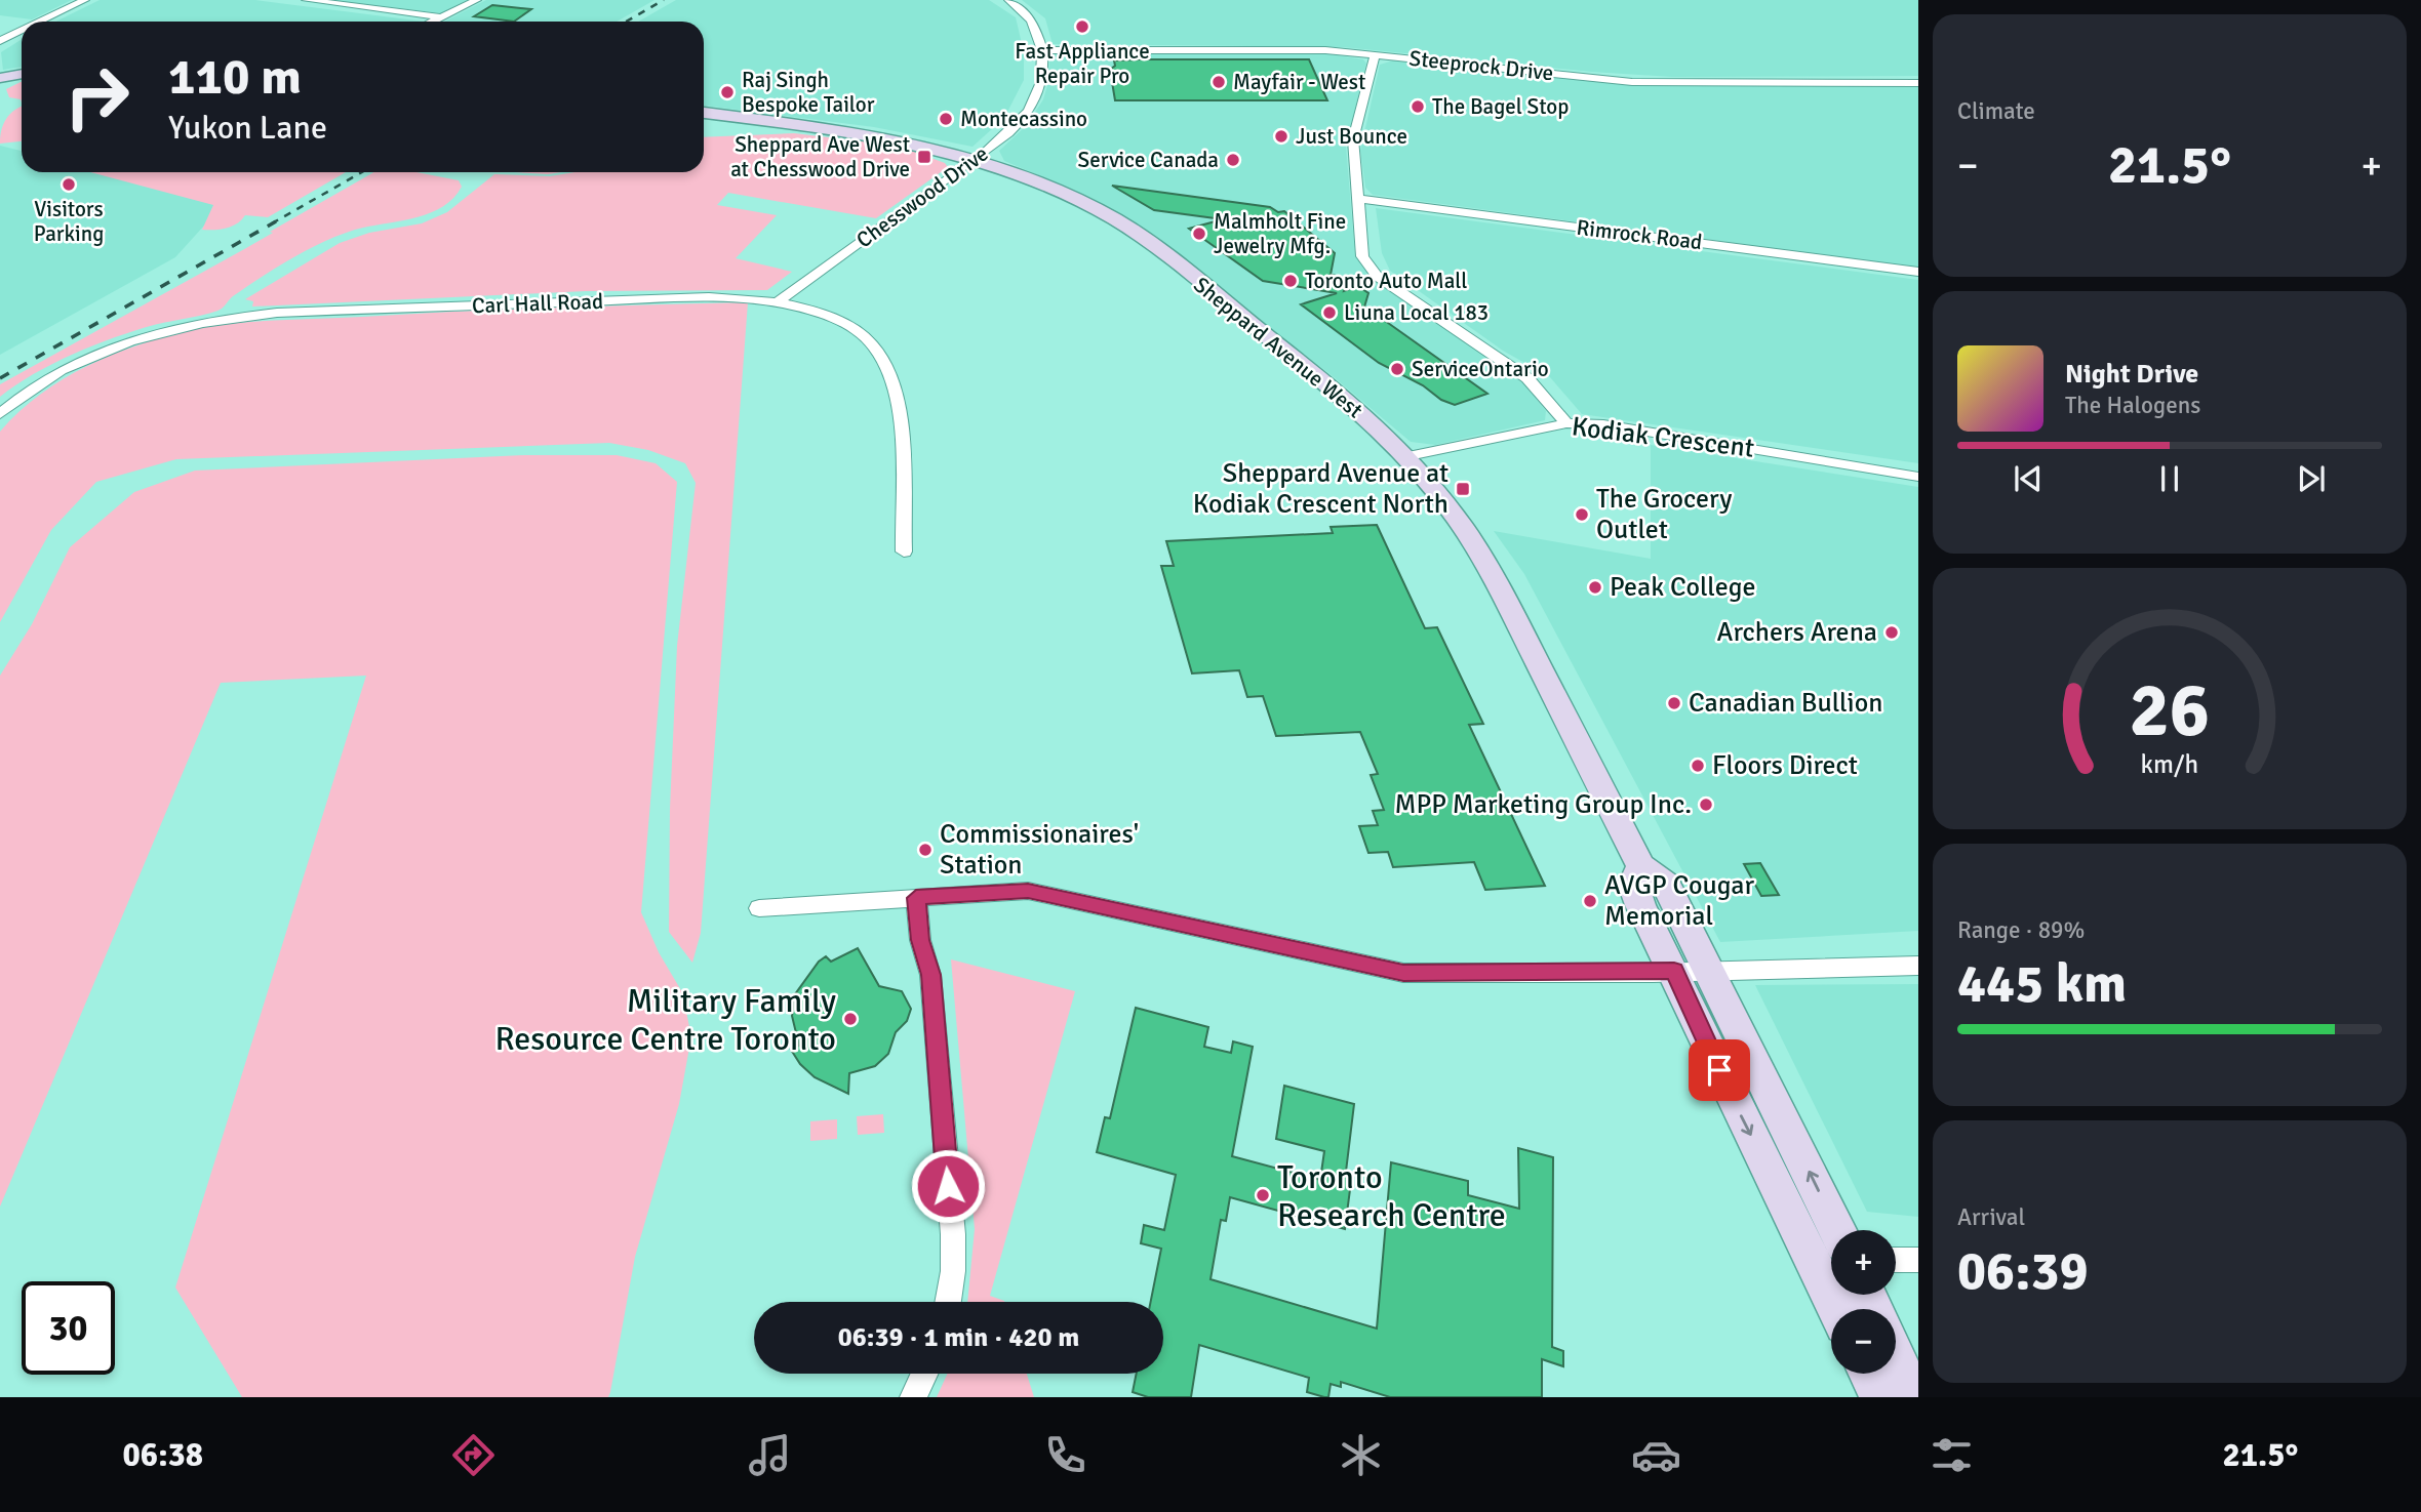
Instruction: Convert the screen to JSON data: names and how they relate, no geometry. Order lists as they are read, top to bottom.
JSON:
{
  "streets": {
    "main road": ["Sheppard Avenue West"],
    "street": [
      "Steeprock Drive",
      "Chesswood Drive",
      "Rimrock Road",
      "Carl Hall Road",
      "Kodiak Crescent"
    ]
  },
  "crossings": [
    ["Steeprock Drive", "Chesswood Drive"],
    ["Chesswood Drive", "Carl Hall Road"],
    ["Chesswood Drive", "Sheppard Avenue West"],
    ["Sheppard Avenue West", "Kodiak Crescent"]
  ],
  "places": {
    "other": [
      "Fast Appliance Repair Pro",
      "Mayfair - West",
      "Raj Singh Bespoke Tailor",
      "The Bagel Stop",
      "Montecassino",
      "Just Bounce",
      "Service Canada",
      "Visitors Parking",
      "Malmholt Fine Jewelry Mfg.",
      "Toronto Auto Mall",
      "Liuna Local 183",
      "ServiceOntario",
      "The Grocery Outlet",
      "Peak College",
      "Archers Arena",
      "Canadian Bullion",
      "Floors Direct",
      "MPP Marketing Group Inc.",
      "Commissionaires' Station",
      "AVGP Cougar Memorial",
      "Military Family Resource Centre Toronto",
      "Toronto Research Centre"
    ],
    "transit": ["Sheppard Ave West at Chesswood Drive", "Sheppard Avenue at Kodiak Crescent North"]
  },
  "page": {
    "tile": [
      "Climate",
      ["Range · 89%", "445 km"],
      ["Arrival", "06:39"]
    ],
    "turn": ["110 m", "Yukon Lane"],
    "heat": ["−", "21.5°", "+"],
    "song": ["Night Drive", "The Halogens"],
    "map_buttons": ["+", "−"],
    "limit": "30",
    "trip": "06:39 · 1 min · 420 m",
    "tabs": ["06:38", "21.5°"],
    "gauge": ["26", "km/h"]
  }
}
